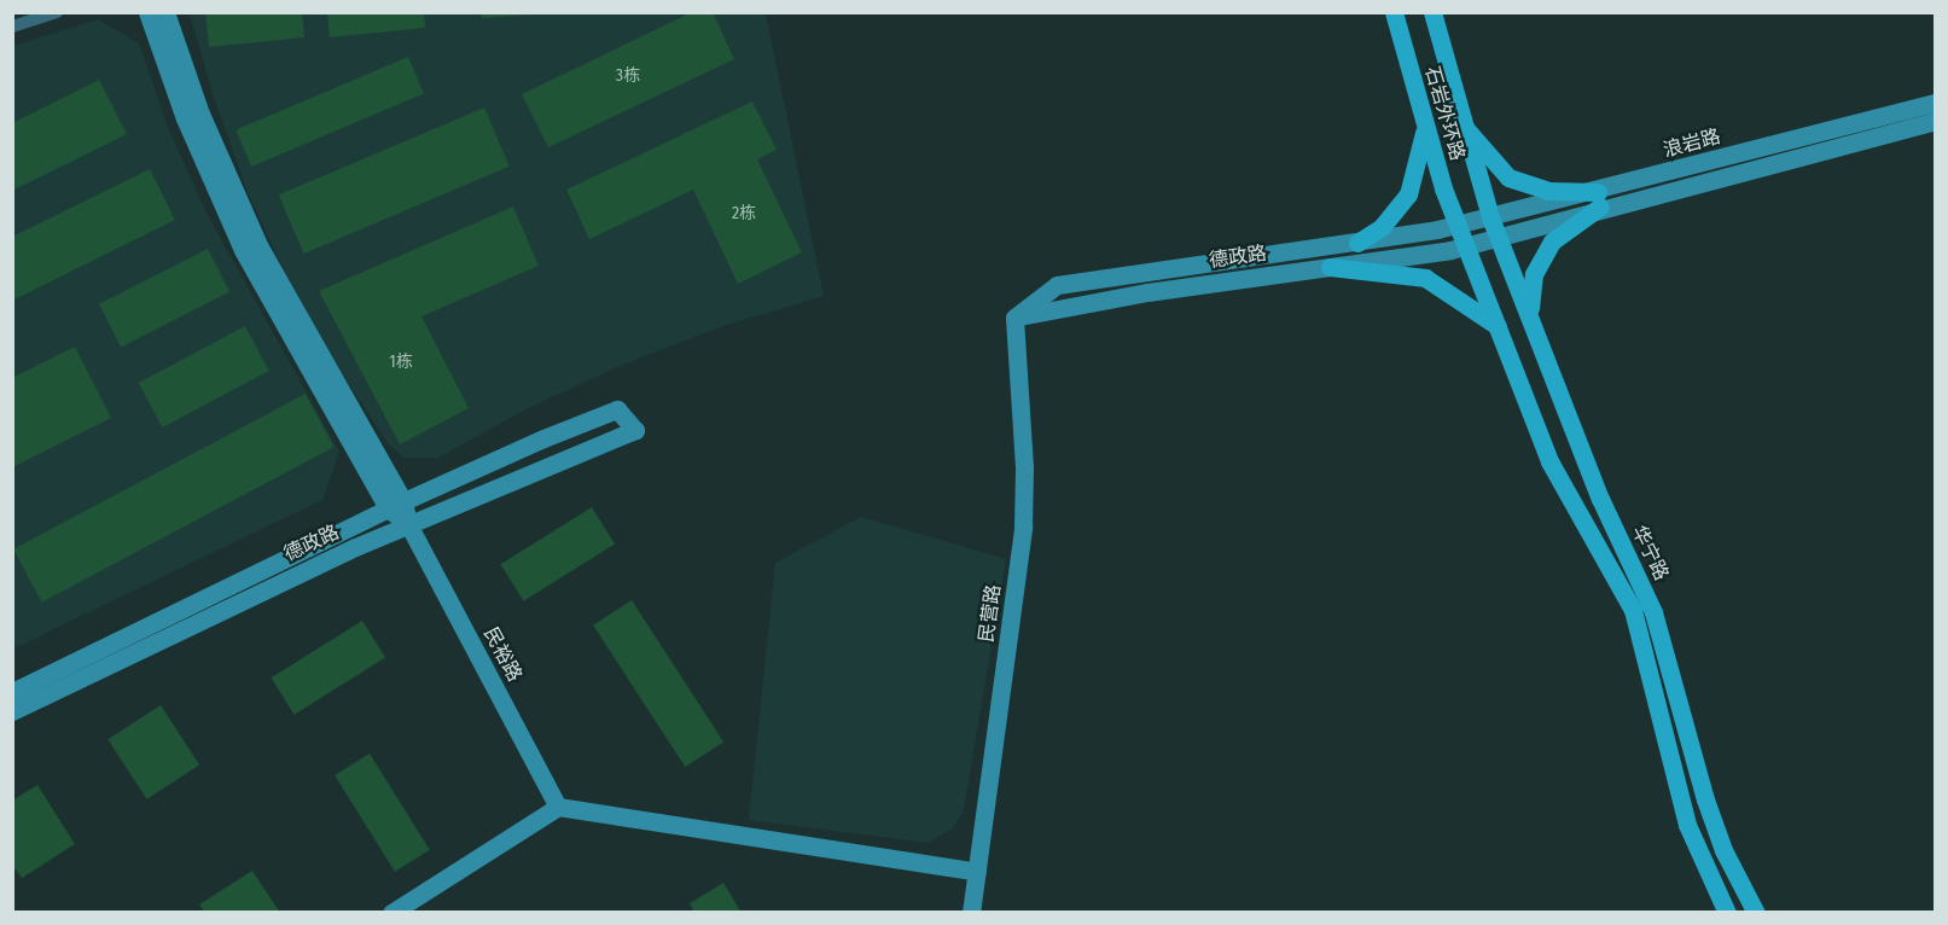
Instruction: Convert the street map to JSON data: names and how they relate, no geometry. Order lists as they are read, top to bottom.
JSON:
{
  "streets": {
    "main road": [
      "石岩外环路",
      "浪岩路",
      "德政路",
      "华宁路",
      "民营路",
      "民裕路"
    ]
  },
  "crossings": [
    ["石岩外环路", "浪岩路"],
    ["石岩外环路", "德政路"],
    ["石岩外环路", "华宁路"],
    ["浪岩路", "德政路"],
    ["浪岩路", "华宁路"],
    ["德政路", "华宁路"],
    ["德政路", "民营路"],
    ["德政路", "民裕路"]
  ],
  "house_numbers": ["3栋", "2栋", "1栋"]
}
